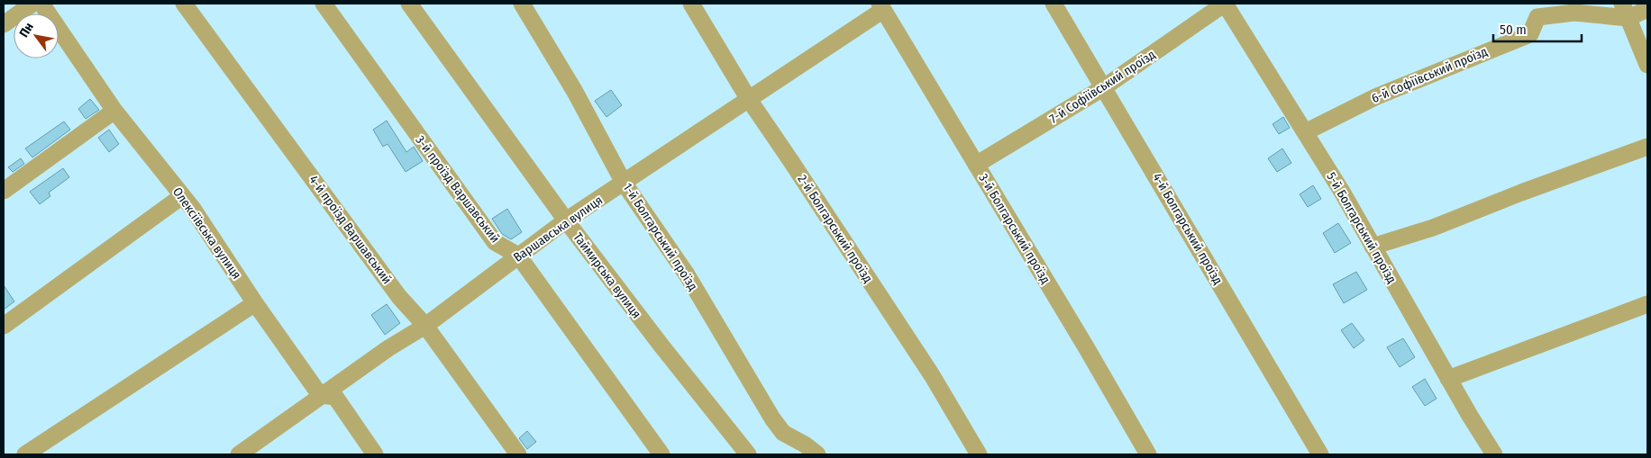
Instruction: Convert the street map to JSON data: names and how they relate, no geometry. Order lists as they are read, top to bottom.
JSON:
{
  "streets": {
    "street": [
      "6-й Софіївський проїзд",
      "7-й Софіївський проїзд",
      "3-й проїзд Варшавський",
      "5-й Болгарський проїзд",
      "Варшавська вулиця",
      "2-й Болгарський проїзд",
      "3-й Болгарський проїзд",
      "4-й Болгарський проїзд",
      "4-й проїзд Варшавський",
      "Олексіївська вулиця",
      "1-й Болгарський проїзд",
      "Таймирська вулиця"
    ]
  },
  "crossings": [
    ["6-й Софіївський проїзд", "5-й Болгарський проїзд"],
    ["7-й Софіївський проїзд", "5-й Болгарський проїзд"],
    ["7-й Софіївський проїзд", "3-й Болгарський проїзд"],
    ["7-й Софіївський проїзд", "4-й Болгарський проїзд"],
    ["3-й проїзд Варшавський", "Варшавська вулиця"],
    ["Варшавська вулиця", "2-й Болгарський проїзд"],
    ["Варшавська вулиця", "3-й Болгарський проїзд"],
    ["Варшавська вулиця", "4-й проїзд Варшавський"],
    ["Варшавська вулиця", "Олексіївська вулиця"],
    ["Варшавська вулиця", "1-й Болгарський проїзд"],
    ["Варшавська вулиця", "Таймирська вулиця"]
  ],
  "scale_bar": "50 m",
  "north": "top left"
}
